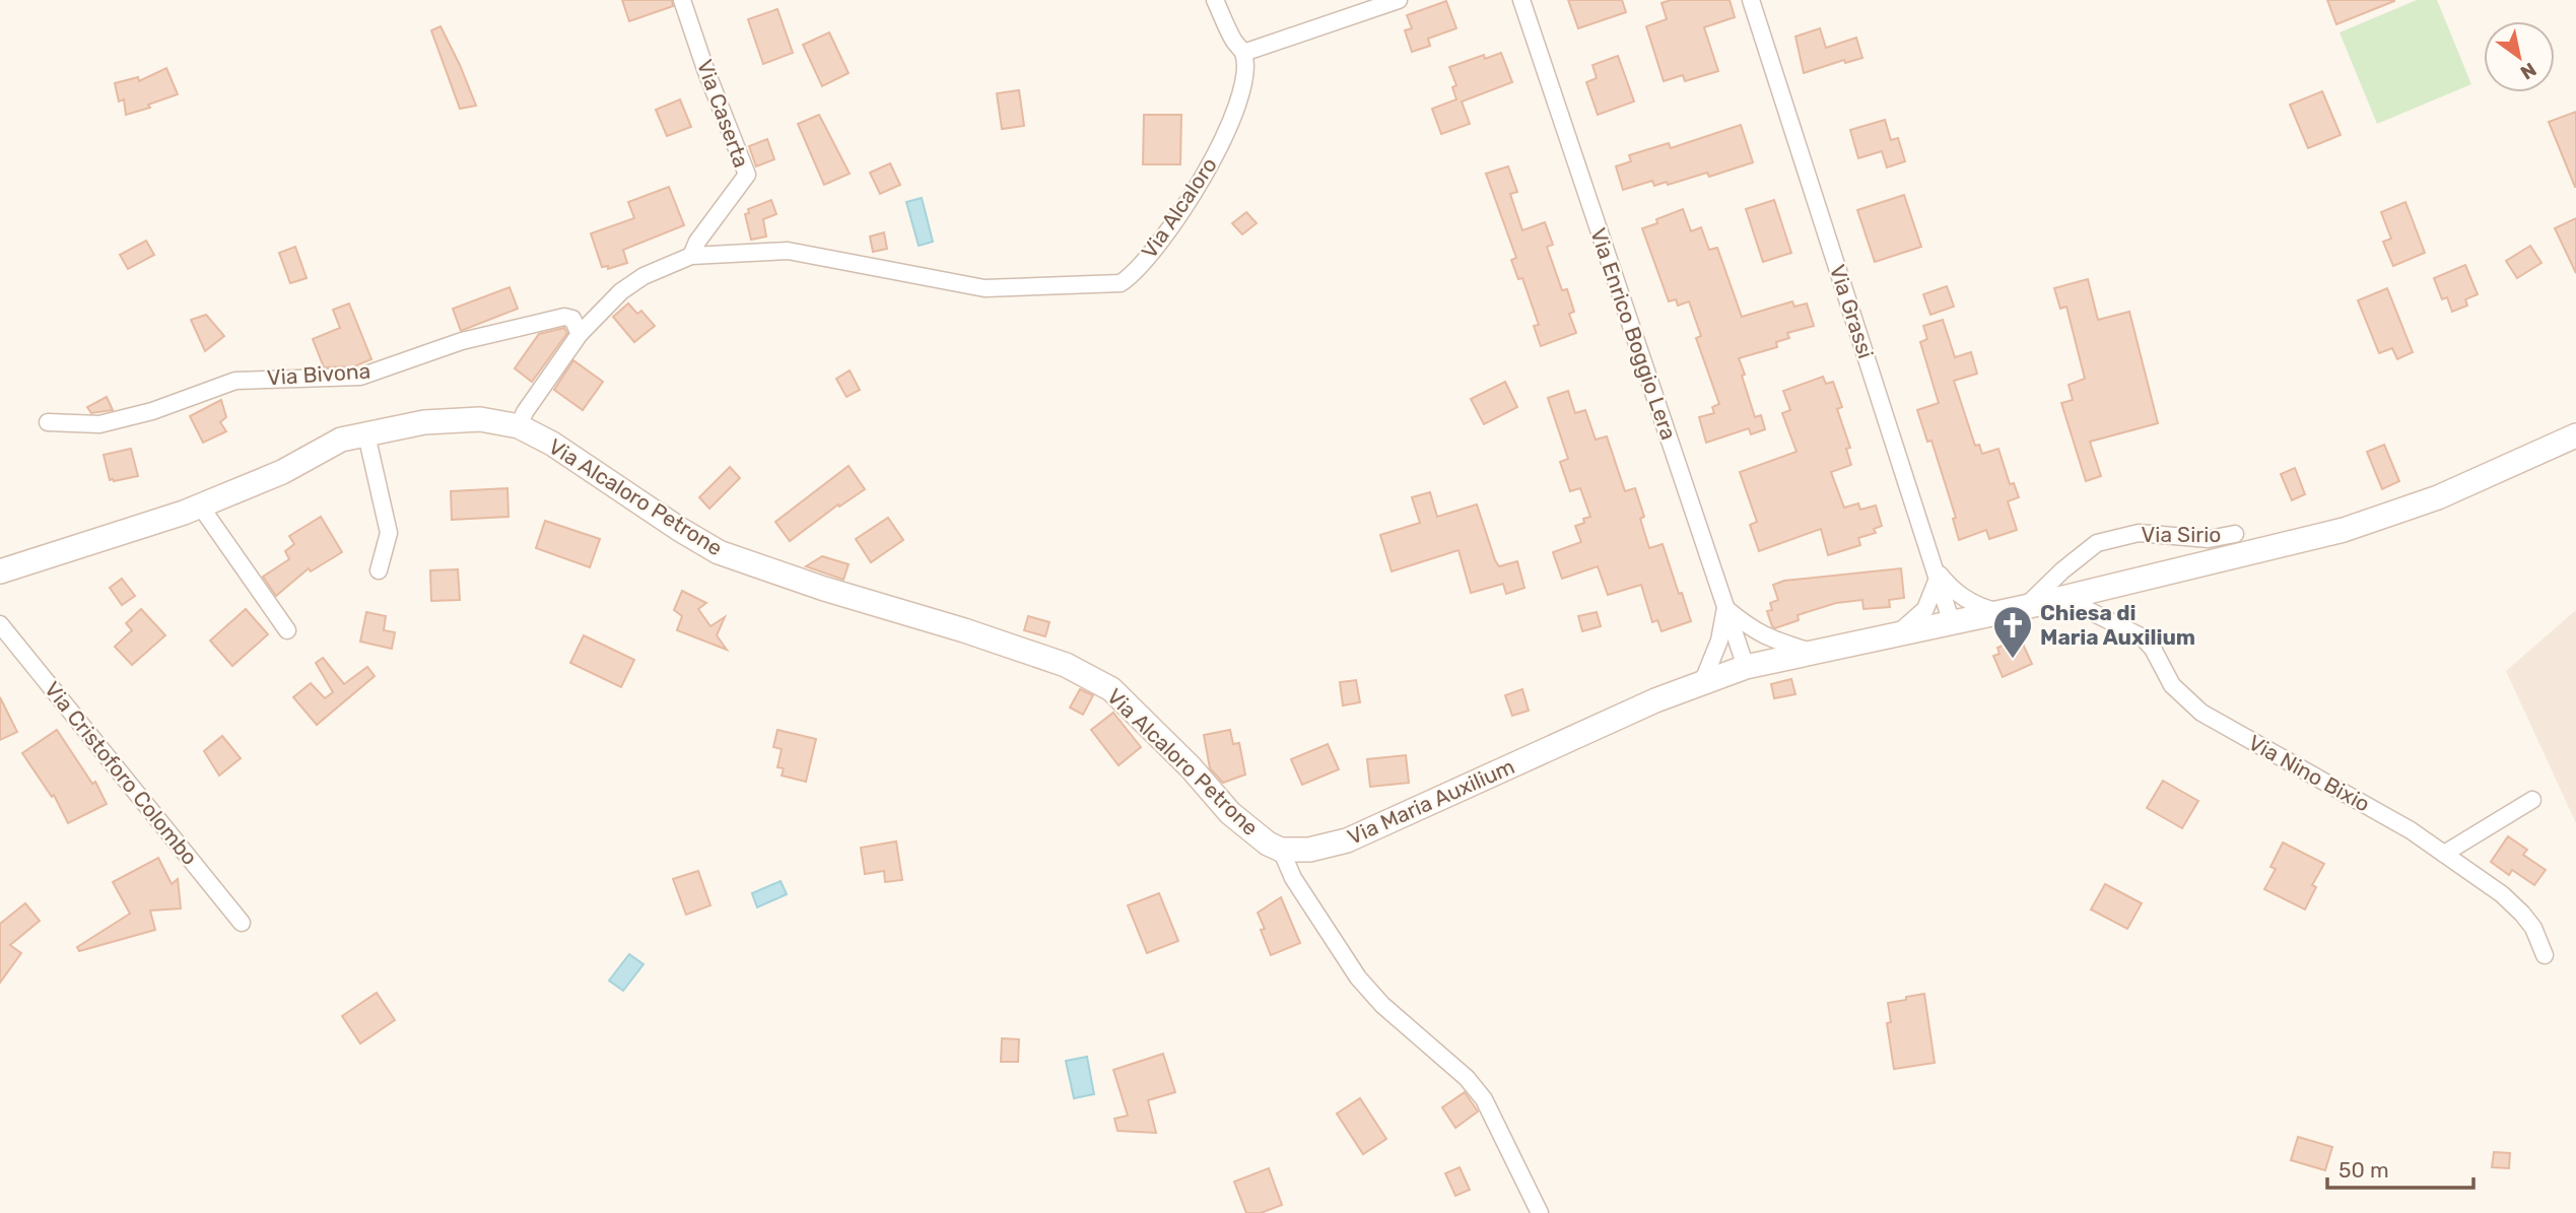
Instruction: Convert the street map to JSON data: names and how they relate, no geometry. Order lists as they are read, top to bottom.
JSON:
{
  "streets": {
    "street": [
      "Via Caserta",
      "Via Alcaloro",
      "Via Grassi",
      "Via Enrico Boggio Lera",
      "Via Bivona",
      "Via Alcaloro Petrone",
      "Via Sirio",
      "Via Cristoforo Colombo",
      "Via Nino Bixio",
      "Via Maria Auxilium"
    ]
  },
  "crossings": [
    ["Via Caserta", "Via Alcaloro"],
    ["Via Grassi", "Via Maria Auxilium"],
    ["Via Enrico Boggio Lera", "Via Maria Auxilium"],
    ["Via Alcaloro Petrone", "Via Maria Auxilium"],
    ["Via Sirio", "Via Maria Auxilium"],
    ["Via Nino Bixio", "Via Maria Auxilium"]
  ],
  "places": {
    "church": ["Chiesa di Maria Auxilium"]
  },
  "scale_bar": "50 m",
  "north": "bottom right"
}
